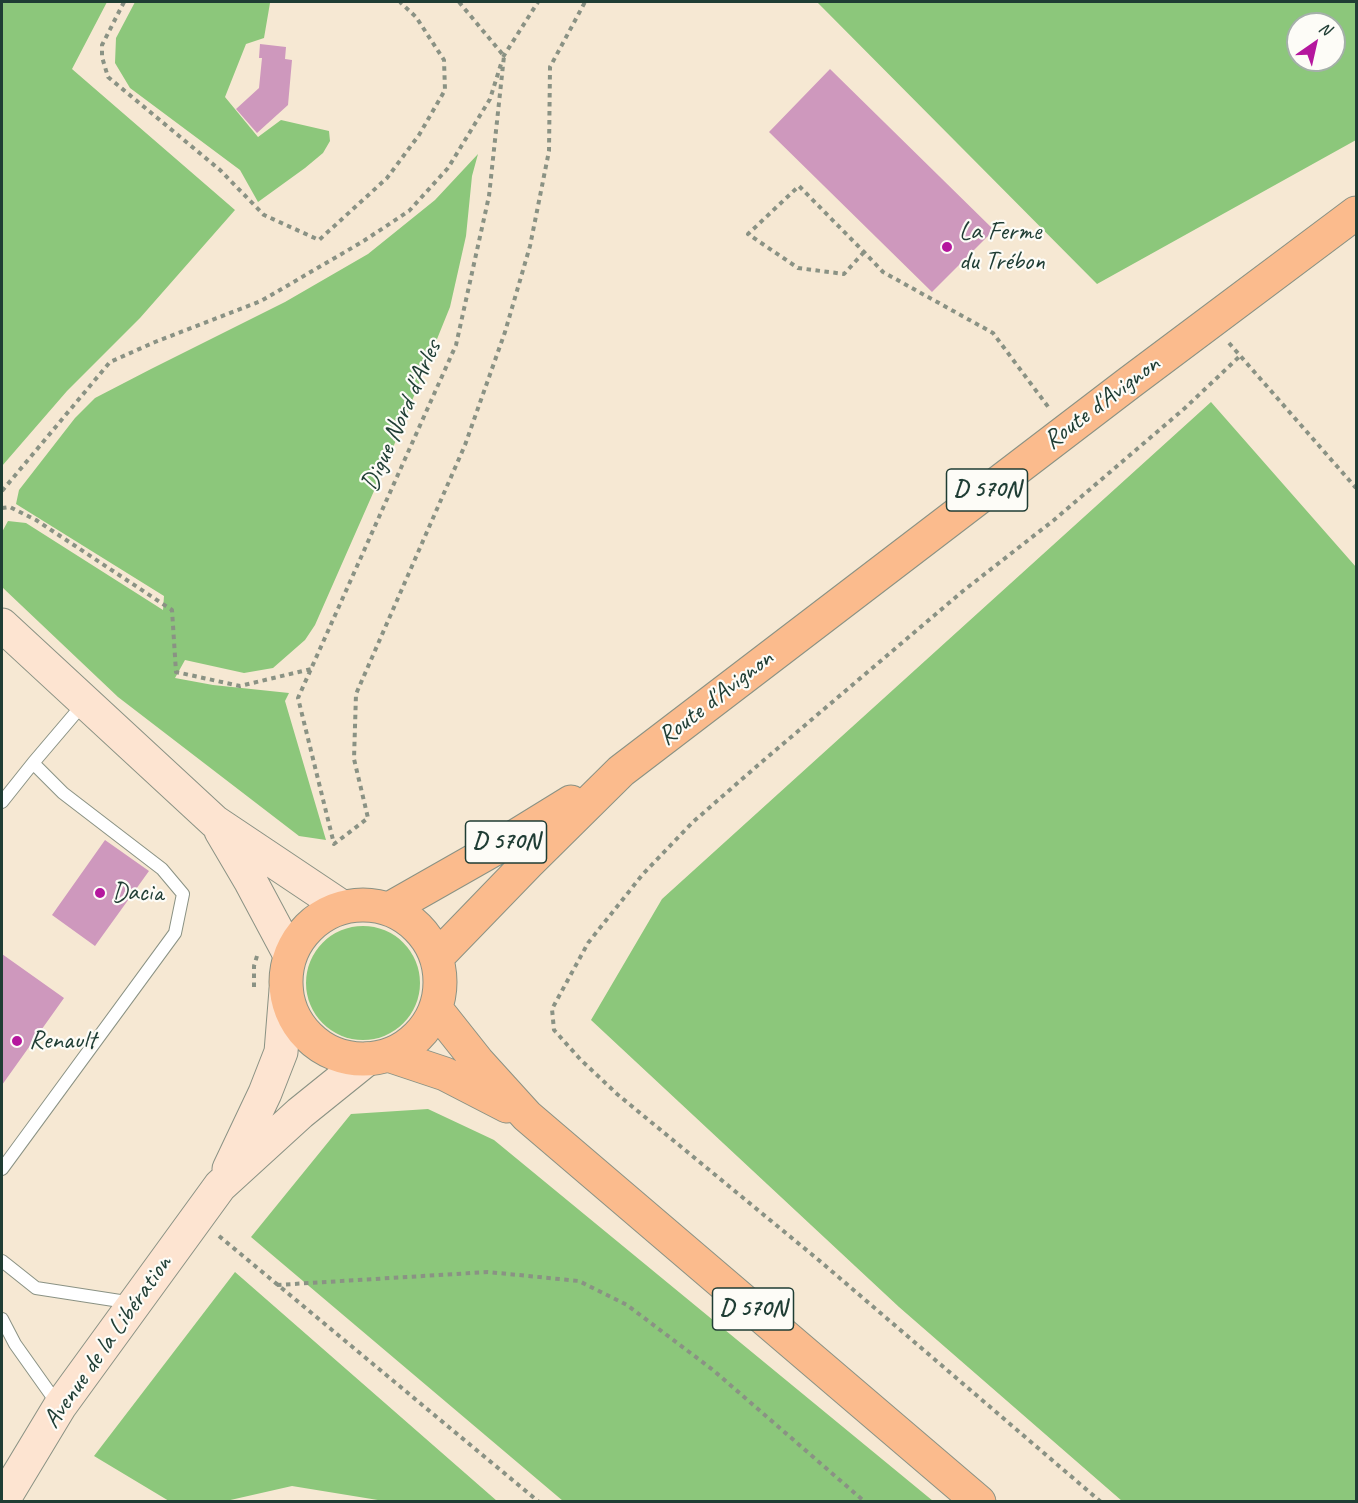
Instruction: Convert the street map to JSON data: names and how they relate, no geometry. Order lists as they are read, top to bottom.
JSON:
{
  "streets": {
    "main road": ["Route d'Avignon", "D 570N", "Avenue de la Libération"],
    "path": ["Digue Nord d'Arles"]
  },
  "crossings": [
    ["Route d'Avignon", "D 570N"],
    ["D 570N", "Avenue de la Libération"]
  ],
  "places": ["La Ferme du Trébon", "Dacia", "Renault"],
  "north": "top right"
}
